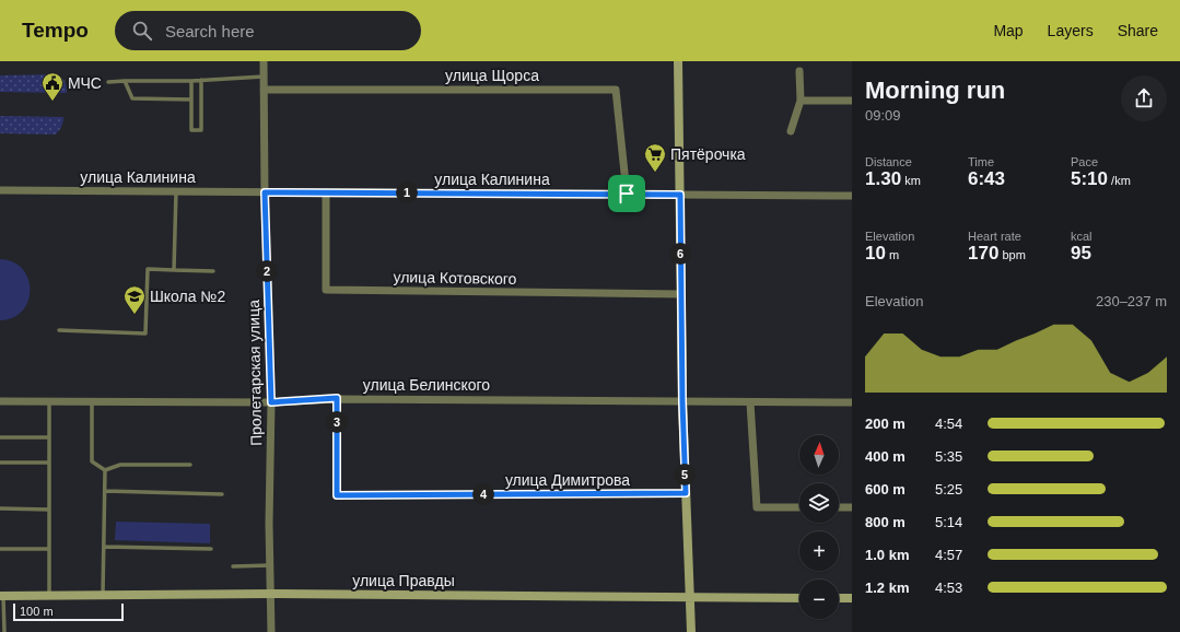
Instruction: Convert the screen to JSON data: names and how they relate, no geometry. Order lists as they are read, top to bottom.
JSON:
{
  "streets": {
    "street": [
      "улица Щорса",
      "улица Калинина",
      "улица Котовского",
      "Пролетарская улица",
      "улица Белинского",
      "улица Димитрова",
      "улица Правды"
    ]
  },
  "crossings": [
    ["улица Щорса", "улица Калинина"],
    ["улица Щорса", "Пролетарская улица"],
    ["улица Калинина", "улица Котовского"],
    ["улица Калинина", "Пролетарская улица"],
    ["Пролетарская улица", "улица Белинского"],
    ["Пролетарская улица", "улица Правды"],
    ["улица Белинского", "улица Димитрова"]
  ],
  "places": {
    "public building": ["МЧС"],
    "supermarket": ["Пятёрочка"],
    "school or university": ["Школа №2"]
  },
  "scale_bar": "100 m",
  "north": "top",
  "page": {
    "header": "Tempo",
    "search": "Search here",
    "nav": ["Map", "Layers", "Share"],
    "heading": ["Morning run", "09:09"],
    "stats": [
      ["Distance", "1.30 km"],
      ["Time", "6:43"],
      ["Pace", "5:10 /km"],
      ["Elevation", "10 m"],
      ["Heart rate", "170 bpm"],
      ["kcal", "95"]
    ],
    "pins": [
      "1",
      "6",
      "2",
      "3",
      "5",
      "4"
    ],
    "chart": ["Elevation", "230–237 m"],
    "list": [
      {
        "name": "200 m",
        "note": "4:54"
      },
      {
        "name": "400 m",
        "note": "5:35"
      },
      {
        "name": "600 m",
        "note": "5:25"
      },
      {
        "name": "800 m",
        "note": "5:14"
      },
      {
        "name": "1.0 km",
        "note": "4:57"
      },
      {
        "name": "1.2 km",
        "note": "4:53"
      }
    ],
    "map_buttons": ["+", "−"],
    "scale": "100 m"
  }
}
